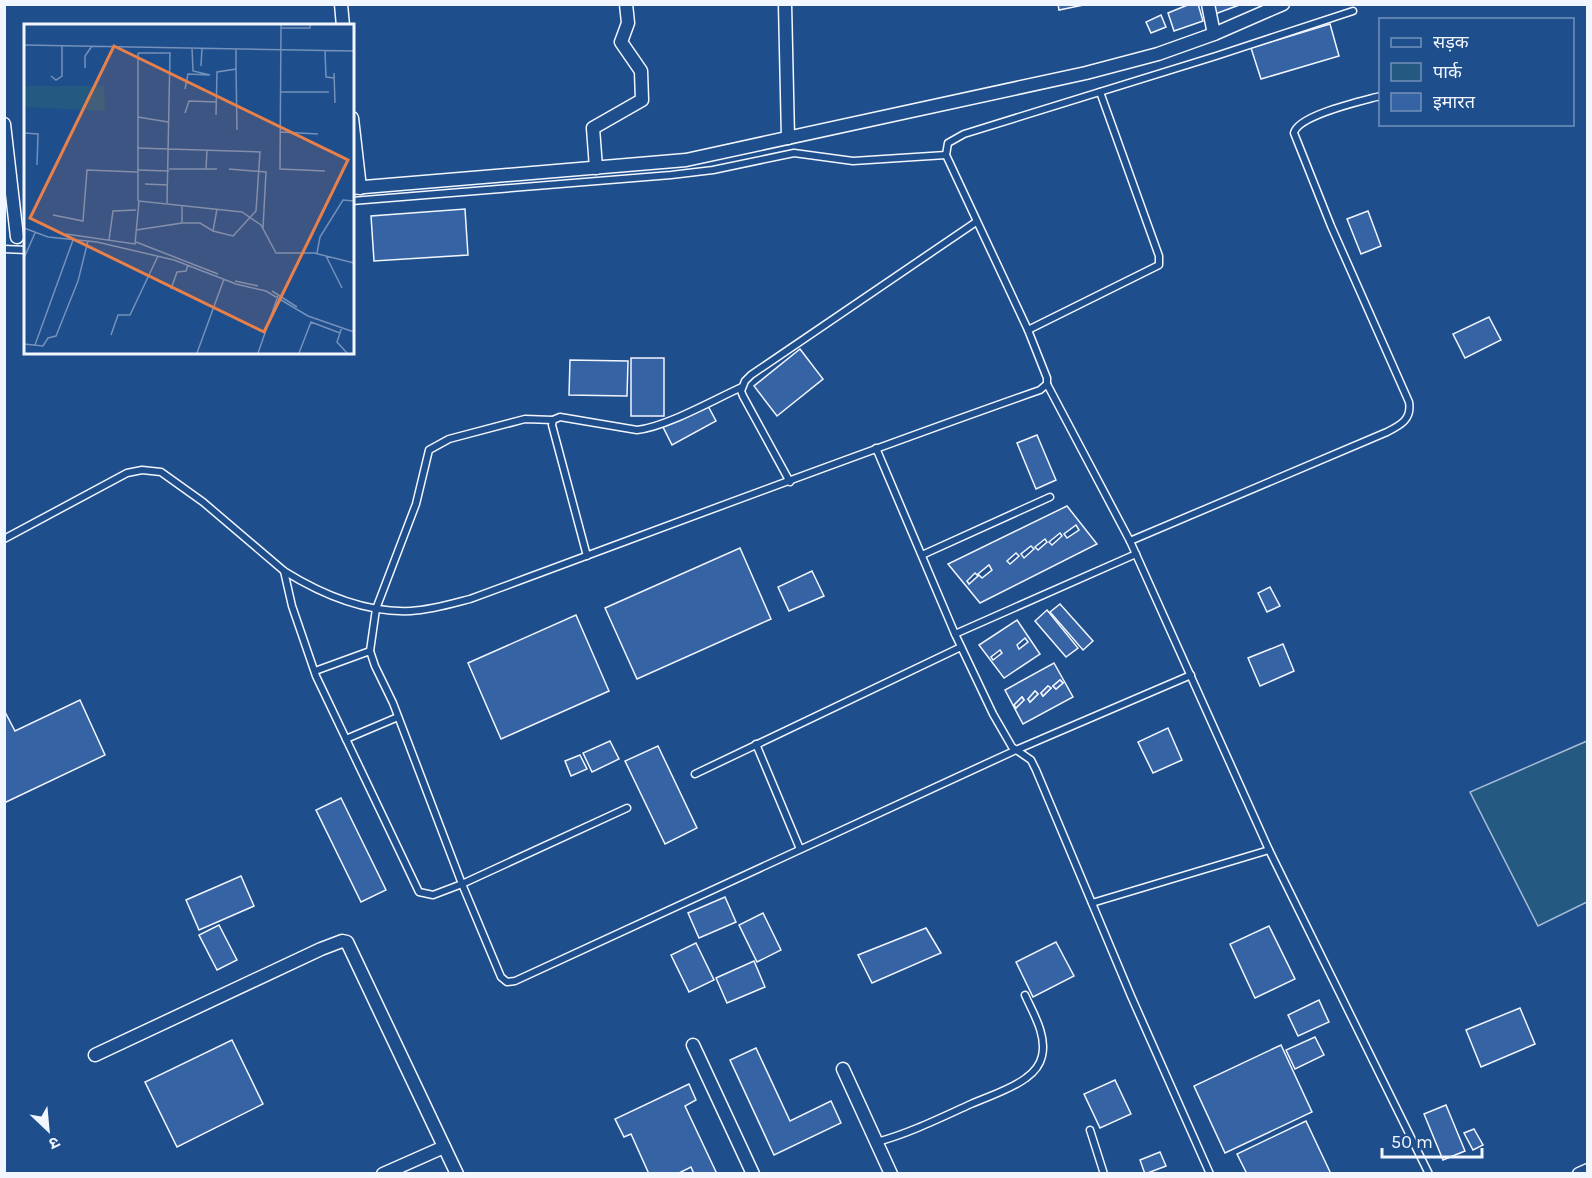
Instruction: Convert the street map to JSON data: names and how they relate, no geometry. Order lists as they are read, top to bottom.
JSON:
{
  "legend": ["सड़क", "पार्क", "इमारत"],
  "scale_bar": "50 m",
  "north": "bottom right"
}
